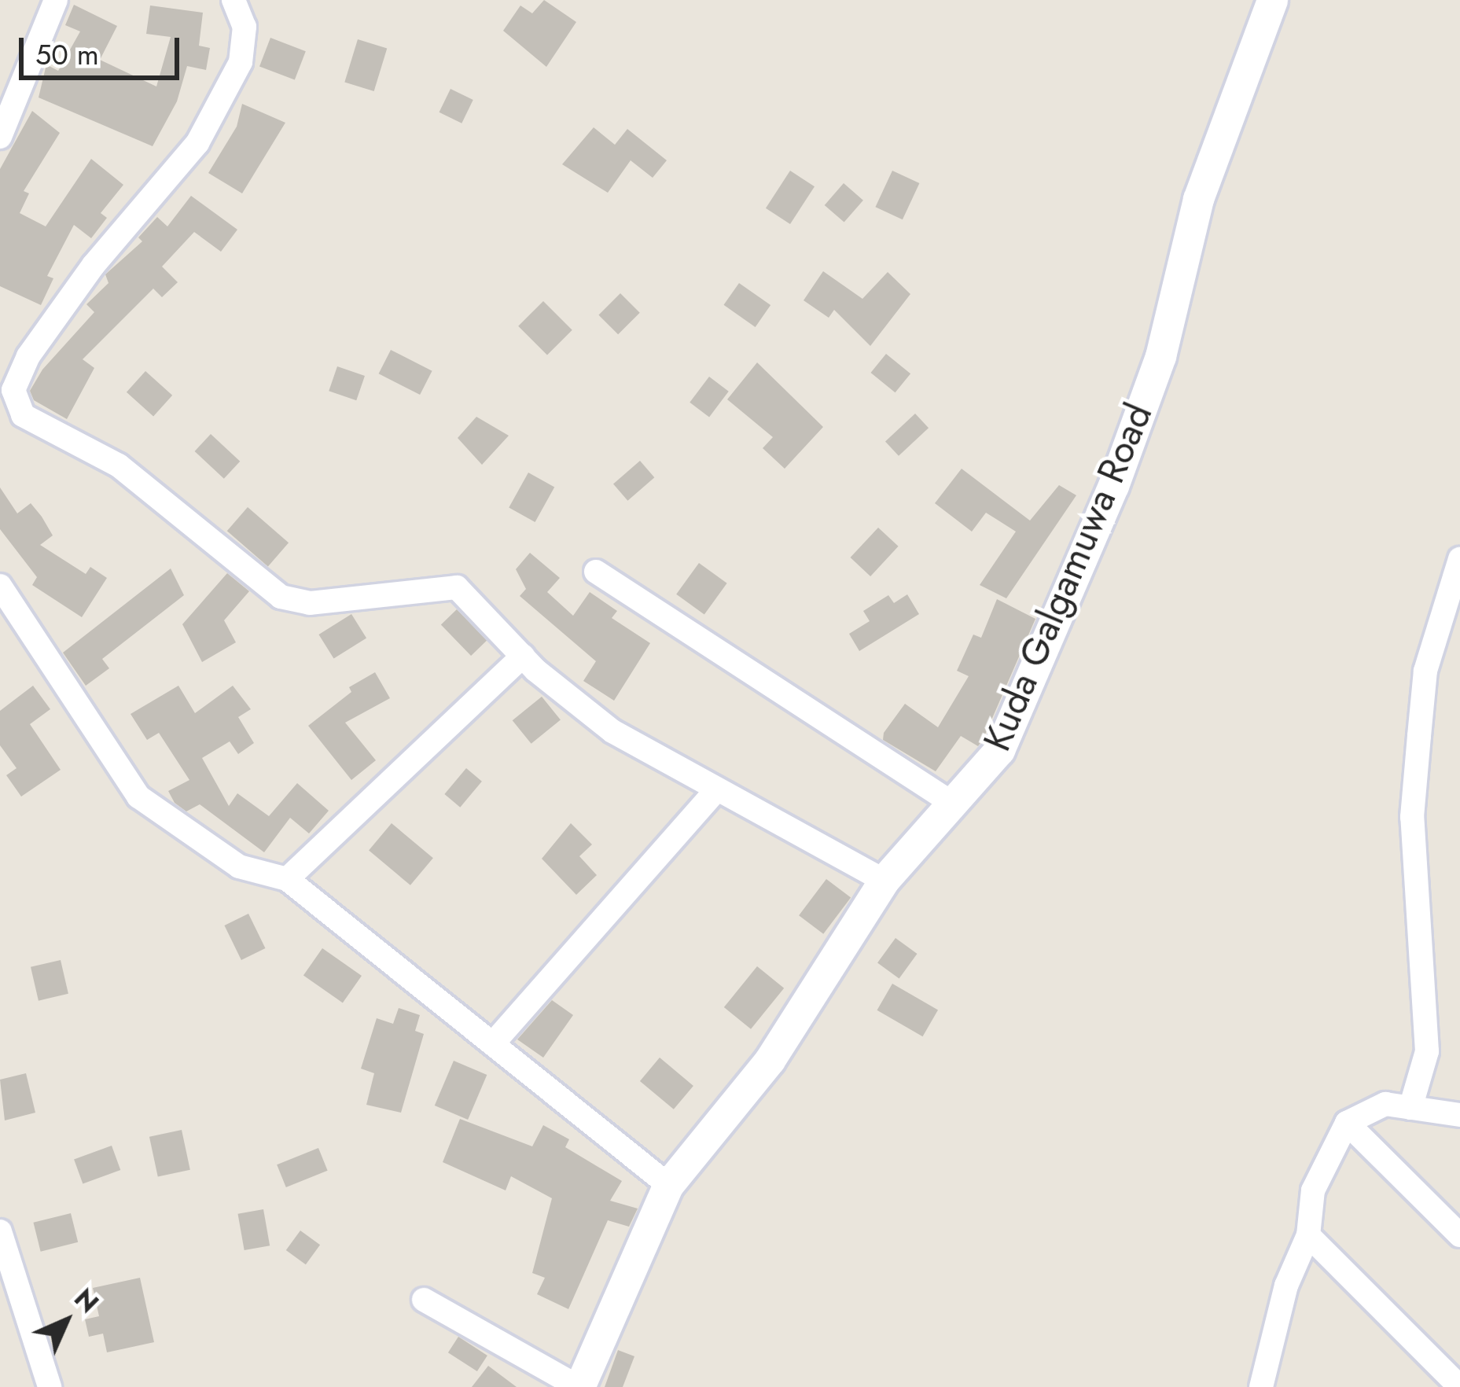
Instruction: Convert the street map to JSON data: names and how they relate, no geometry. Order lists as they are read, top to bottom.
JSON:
{
  "streets": {
    "street": ["Kuda Galgamuwa Road"]
  },
  "scale_bar": "50 m",
  "north": "top right"
}
